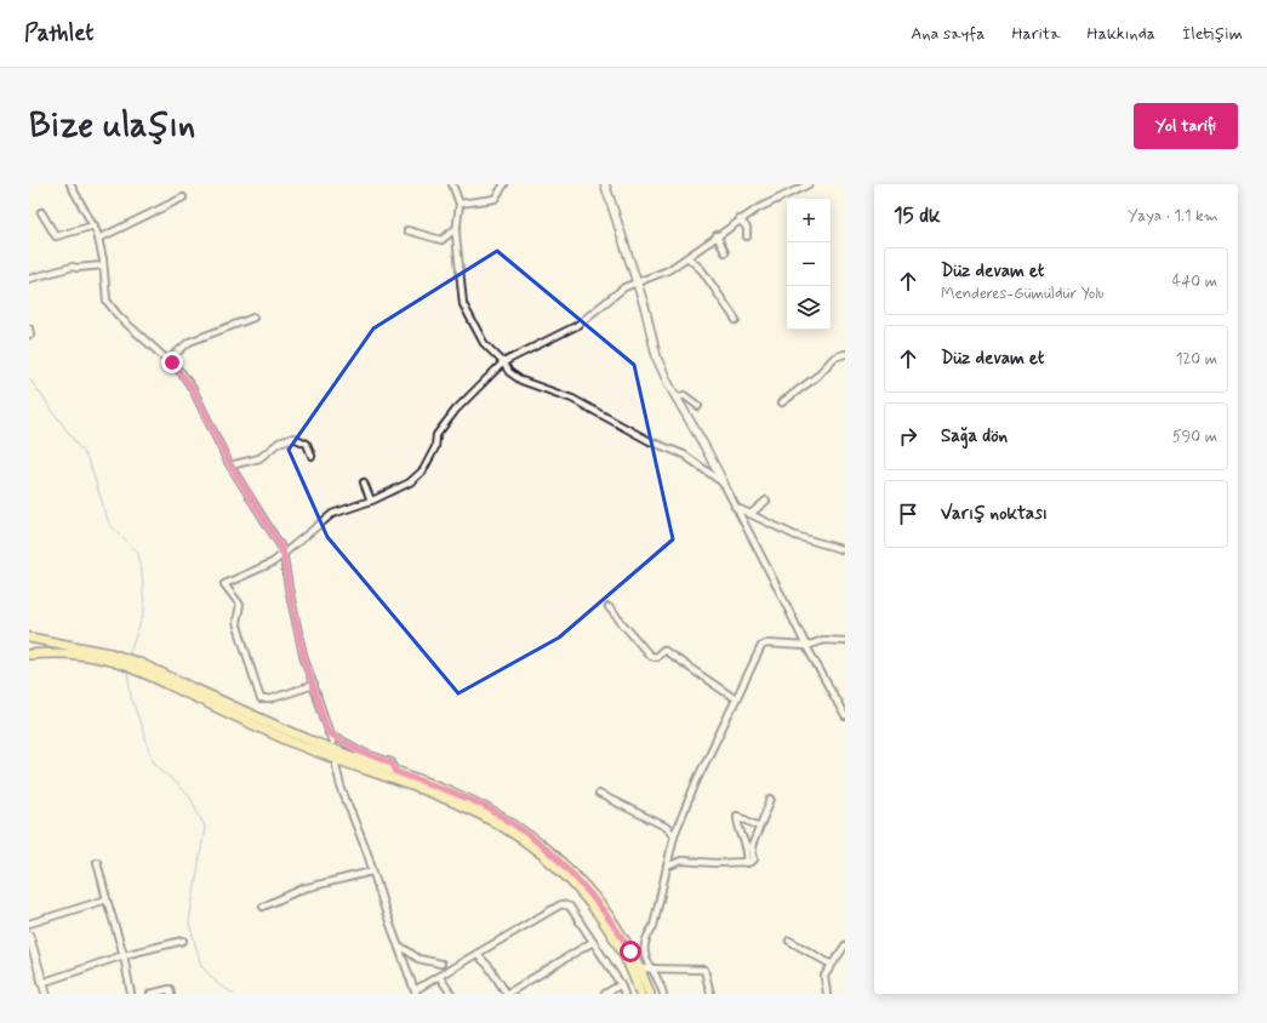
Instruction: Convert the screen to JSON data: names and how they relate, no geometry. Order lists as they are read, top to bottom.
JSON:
{
  "page": {
    "header": "Pathlet",
    "nav": [
      "Ana sayfa",
      "Harita",
      "Hakkında",
      "İletişim"
    ],
    "buttons": "Yol tarifi",
    "title": "Bize ulaşın",
    "heading": ["15 dk", "Yaya · 1.1 km"],
    "map_buttons": ["+", "−"],
    "list": [
      ["Düz devam et", "Menderes-Gümüldür Yolu", "440 m"],
      ["Düz devam et", "120 m"],
      ["Sağa dön", "590 m"],
      "Varış noktası"
    ]
  }
}
